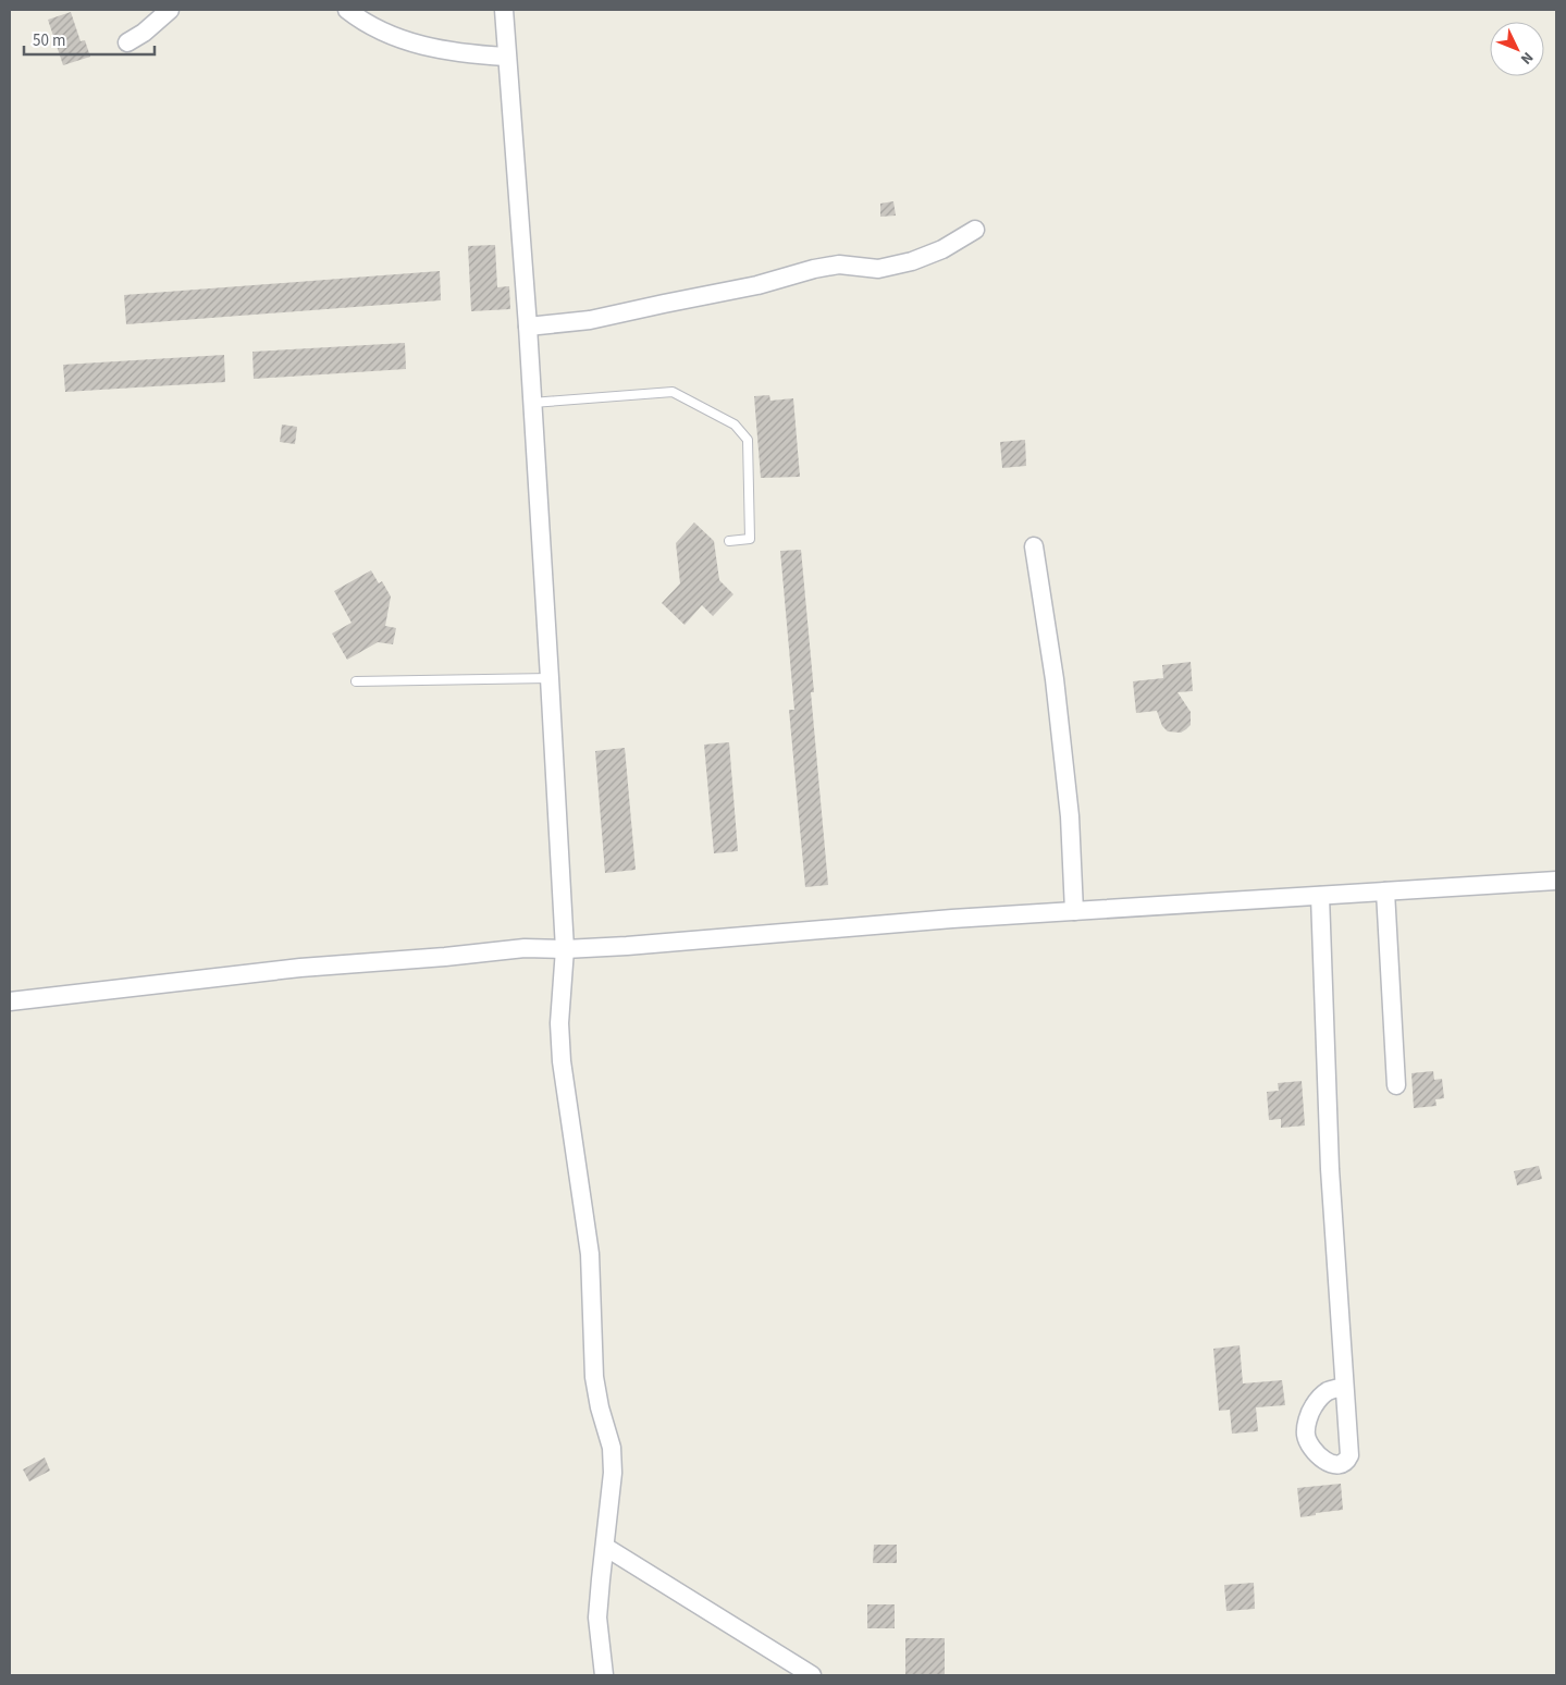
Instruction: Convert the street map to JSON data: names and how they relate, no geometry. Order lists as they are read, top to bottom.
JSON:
{
  "scale_bar": "50 m",
  "north": "bottom right"
}
